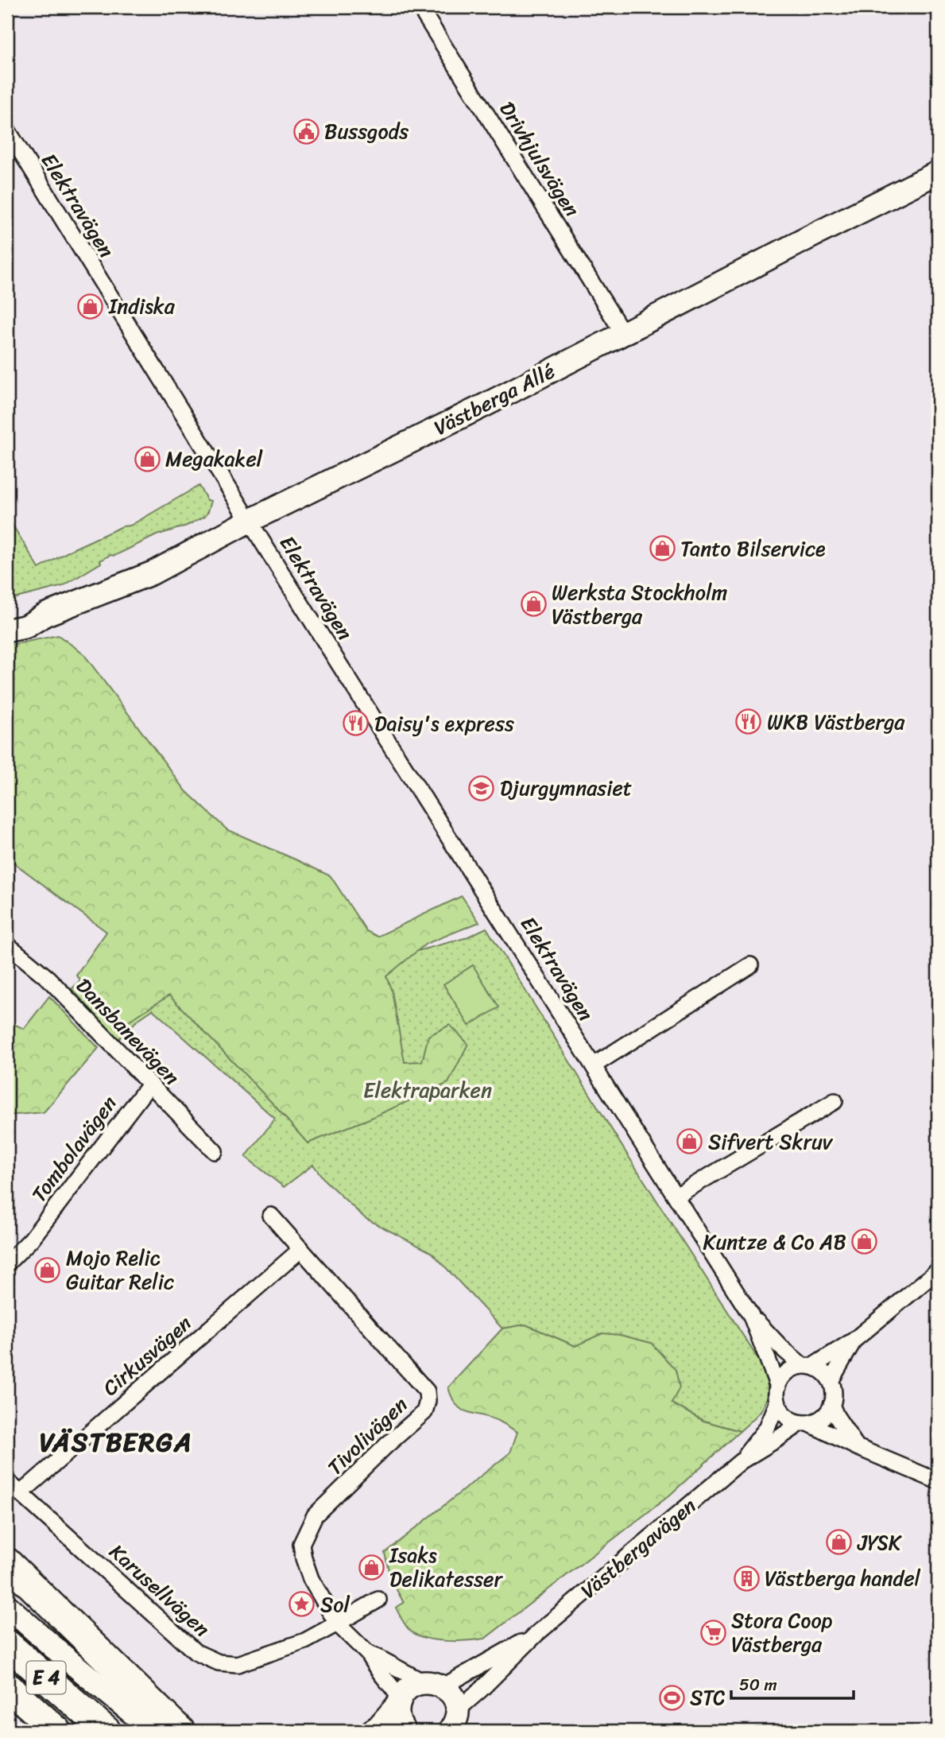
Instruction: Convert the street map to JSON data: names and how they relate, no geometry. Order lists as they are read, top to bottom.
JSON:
{
  "streets": {
    "highway": ["E 4"],
    "street": [
      "Drivhjulsvägen",
      "Elektravägen",
      "Västberga Allé",
      "Dansbanevägen",
      "Tombolavägen",
      "Cirkusvägen",
      "Tivolivägen",
      "Västbergavägen",
      "Karusellvägen"
    ]
  },
  "crossings": [
    ["Drivhjulsvägen", "Västberga Allé"],
    ["Elektravägen", "Västberga Allé"],
    ["Elektravägen", "Västbergavägen"],
    ["Dansbanevägen", "Tombolavägen"],
    ["Cirkusvägen", "Tivolivägen"],
    ["Cirkusvägen", "Karusellvägen"],
    ["Tivolivägen", "Karusellvägen"]
  ],
  "districts": ["VÄSTBERGA"],
  "parks": ["Elektraparken"],
  "places": {
    "public building": ["Bussgods"],
    "shop": [
      "Indiska",
      "Megakakel",
      "Tanto Bilservice",
      "Werksta Stockholm Västberga",
      "Sifvert Skruv",
      "Kuntze & Co AB",
      "Mojo Relic Guitar Relic",
      "JYSK",
      "Isaks Delikatesser"
    ],
    "restaurant": ["WKB Västberga", "Daisy's express"],
    "school or university": ["Djurgymnasiet"],
    "building": ["Västberga handel"],
    "place": ["Sol"],
    "supermarket": ["Stora Coop Västberga"],
    "sports": ["STC"]
  },
  "scale_bar": "50 m"
}
